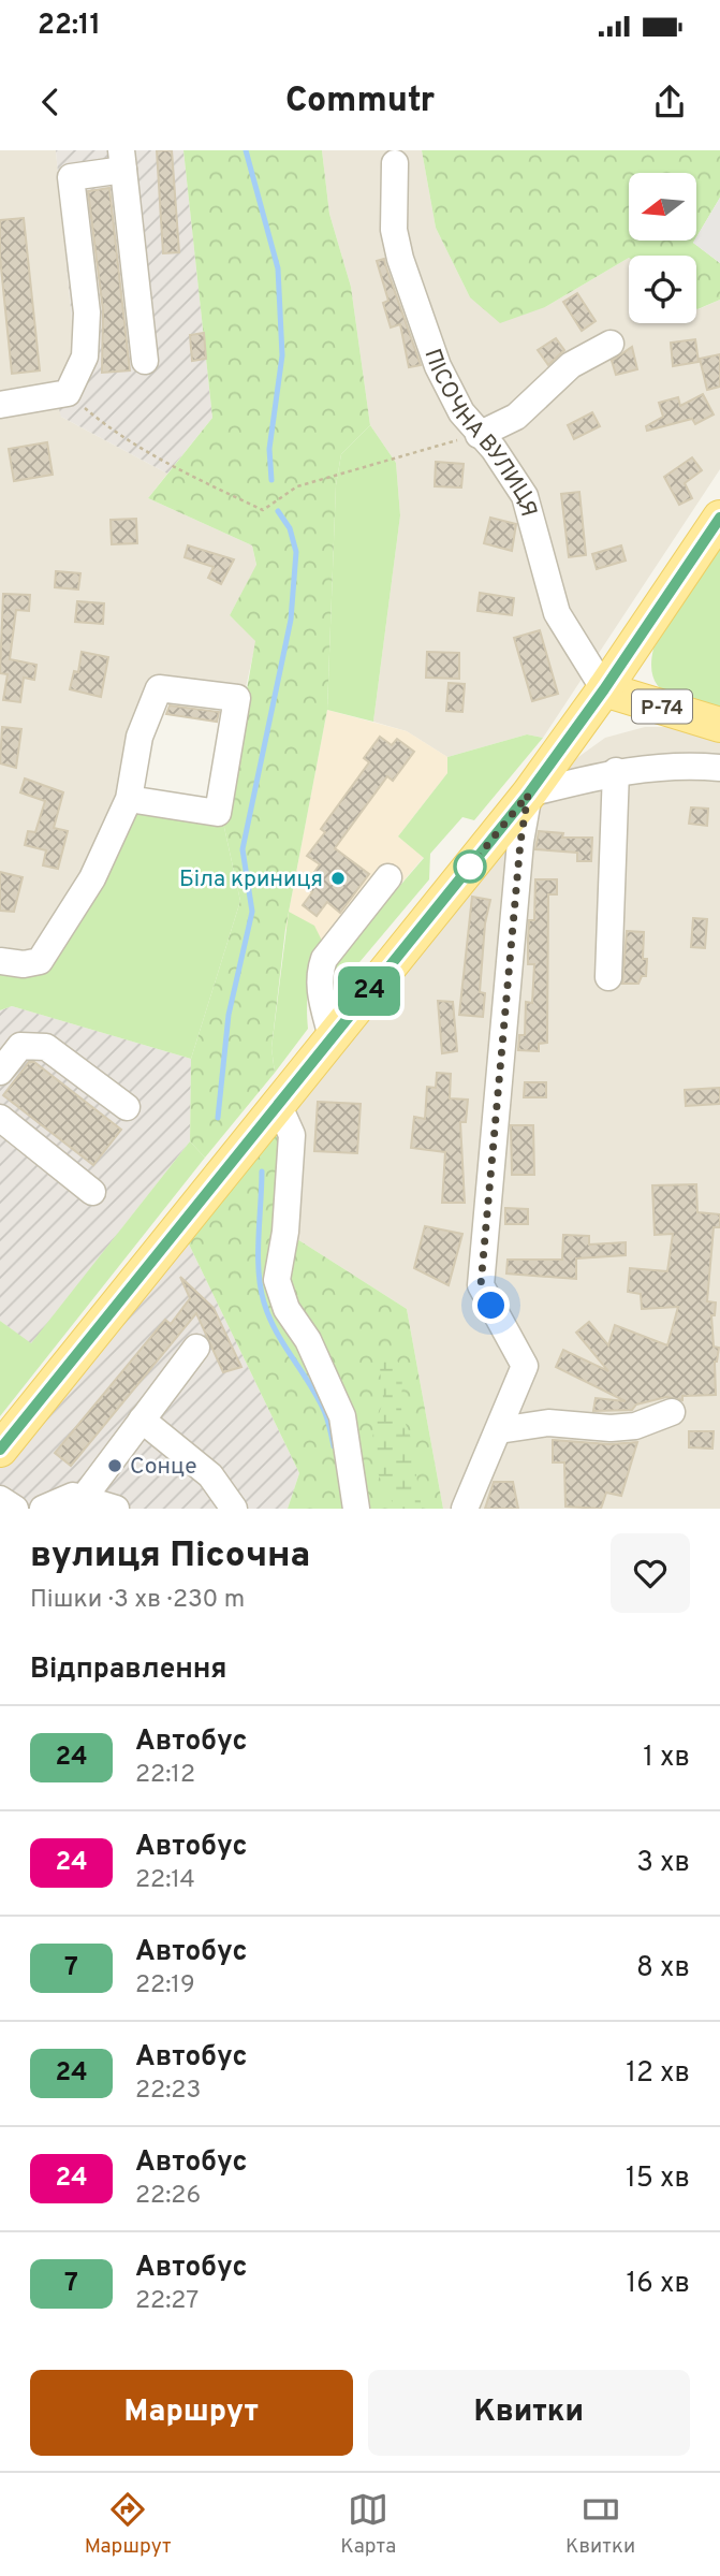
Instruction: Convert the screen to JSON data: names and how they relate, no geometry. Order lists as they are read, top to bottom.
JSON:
{
  "streets": {
    "main road": ["Р-74"],
    "street": ["ПІСОЧНА ВУЛИЦЯ"]
  },
  "crossings": [
    ["ПІСОЧНА ВУЛИЦЯ", "Р-74"]
  ],
  "places": ["Біла криниця", "Сонце"],
  "lines": ["bus line 24"],
  "north": "left",
  "page": {
    "status": "22:11",
    "header": "Commutr",
    "on_map": "24",
    "heading": [
      ["вулиця Пісочна", "Пішки · 3 хв · 230 m"],
      "Відправлення"
    ],
    "list": [
      {
        "mark": "24",
        "name": "Автобус",
        "note": "22:12",
        "value": "1 хв"
      },
      {
        "mark": "24",
        "name": "Автобус",
        "note": "22:14",
        "value": "3 хв"
      },
      {
        "mark": "7",
        "name": "Автобус",
        "note": "22:19",
        "value": "8 хв"
      },
      {
        "mark": "24",
        "name": "Автобус",
        "note": "22:23",
        "value": "12 хв"
      },
      {
        "mark": "24",
        "name": "Автобус",
        "note": "22:26",
        "value": "15 хв"
      },
      {
        "mark": "7",
        "name": "Автобус",
        "note": "22:27",
        "value": "16 хв"
      }
    ],
    "buttons": ["Маршрут", "Квитки"],
    "tabs": ["Маршрут", "Карта", "Квитки"]
  }
}
